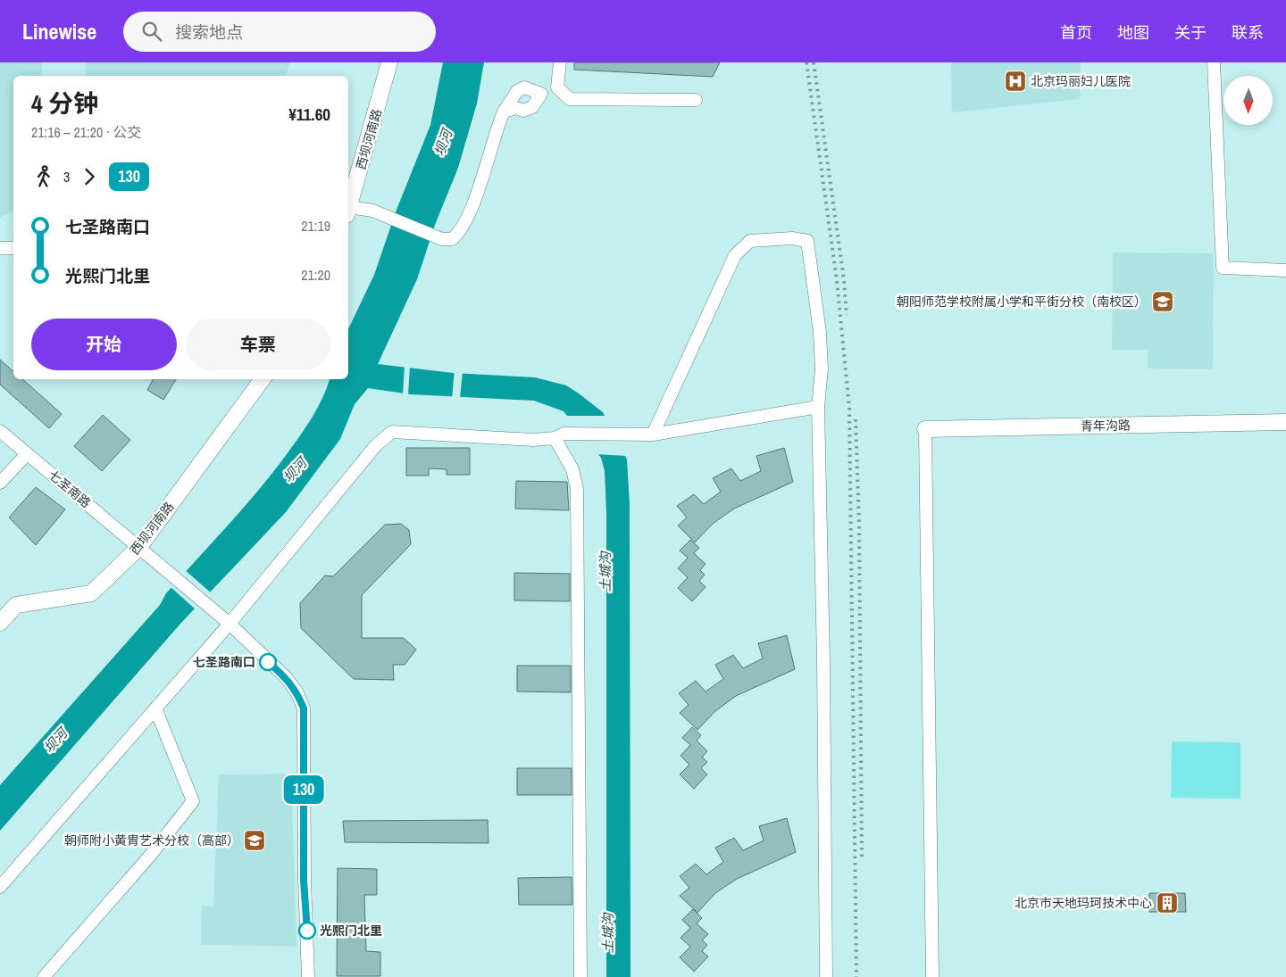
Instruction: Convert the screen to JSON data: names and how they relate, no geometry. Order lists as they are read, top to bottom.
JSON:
{
  "streets": {
    "street": ["西坝河南路", "青年沟路", "七圣南路"]
  },
  "crossings": [
    ["西坝河南路", "七圣南路"]
  ],
  "water": ["坝河", "土城沟"],
  "places": {
    "hospital": ["北京玛丽妇儿医院"],
    "school or university": ["朝阳师范学校附属小学和平街分校（南校区）", "朝师附小黄胄艺术分校（高部）"],
    "other": ["七圣路南口", "光熙门北里"],
    "building": ["北京市天地玛珂技术中心"]
  },
  "lines": ["bus line 130"],
  "north": "bottom",
  "page": {
    "header": "Linewise",
    "search": "搜索地点",
    "nav": [
      "首页",
      "地图",
      "关于",
      "联系"
    ],
    "on_map": "130",
    "heading": ["4 分钟", "21:16 – 21:20 · 公交", "¥11.60"],
    "legs": ["3", "130"],
    "list": [
      {
        "name": "七圣路南口",
        "value": "21:19"
      },
      {
        "name": "光熙门北里",
        "value": "21:20"
      }
    ],
    "buttons": ["开始", "车票"]
  }
}
